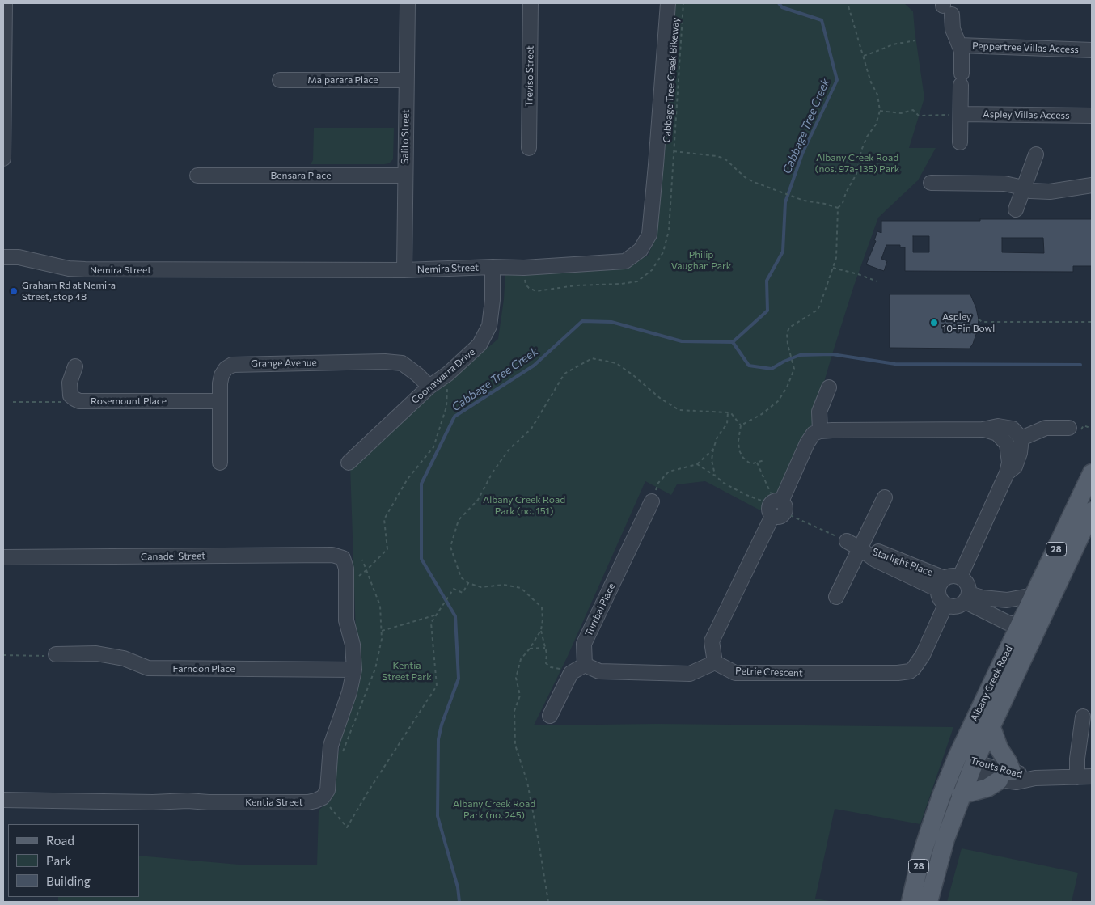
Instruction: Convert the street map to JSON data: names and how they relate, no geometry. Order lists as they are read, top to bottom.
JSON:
{
  "streets": {
    "main road": ["28", "Albany Creek Road"],
    "street": [
      "Peppertree Villas Access",
      "Treviso Street",
      "Malparara Place",
      "Aspley Villas Access",
      "Salito Street",
      "Bensara Place",
      "Nemira Street",
      "Grange Avenue",
      "Coonawarra Drive",
      "Rosemount Place",
      "Canadel Street",
      "Starlight Place",
      "Turrbal Place",
      "Farndon Place",
      "Petrie Crescent",
      "Trouts Road",
      "Kentia Street"
    ],
    "path": ["Cabbage Tree Creek Bikeway"]
  },
  "crossings": [
    ["Peppertree Villas Access", "Aspley Villas Access"],
    ["Malparara Place", "Salito Street"],
    ["Salito Street", "Bensara Place"],
    ["Salito Street", "Nemira Street"],
    ["Nemira Street", "Coonawarra Drive"],
    ["Grange Avenue", "Coonawarra Drive"],
    ["Grange Avenue", "Rosemount Place"],
    ["Canadel Street", "Farndon Place"],
    ["Starlight Place", "Petrie Crescent"],
    ["Albany Creek Road", "Trouts Road"]
  ],
  "water": ["Cabbage Tree Creek"],
  "parks": [
    "Albany Creek Road (nos. 97a-135) Park",
    "Philip Vaughan Park",
    "Albany Creek Road Park (no. 151)",
    "Kentia Street Park",
    "Albany Creek Road Park (no. 245)"
  ],
  "places": ["Graham Rd at Nemira Street, stop 48", "Aspley 10-Pin Bowl"],
  "legend": ["Road", "Park", "Building"]
}
